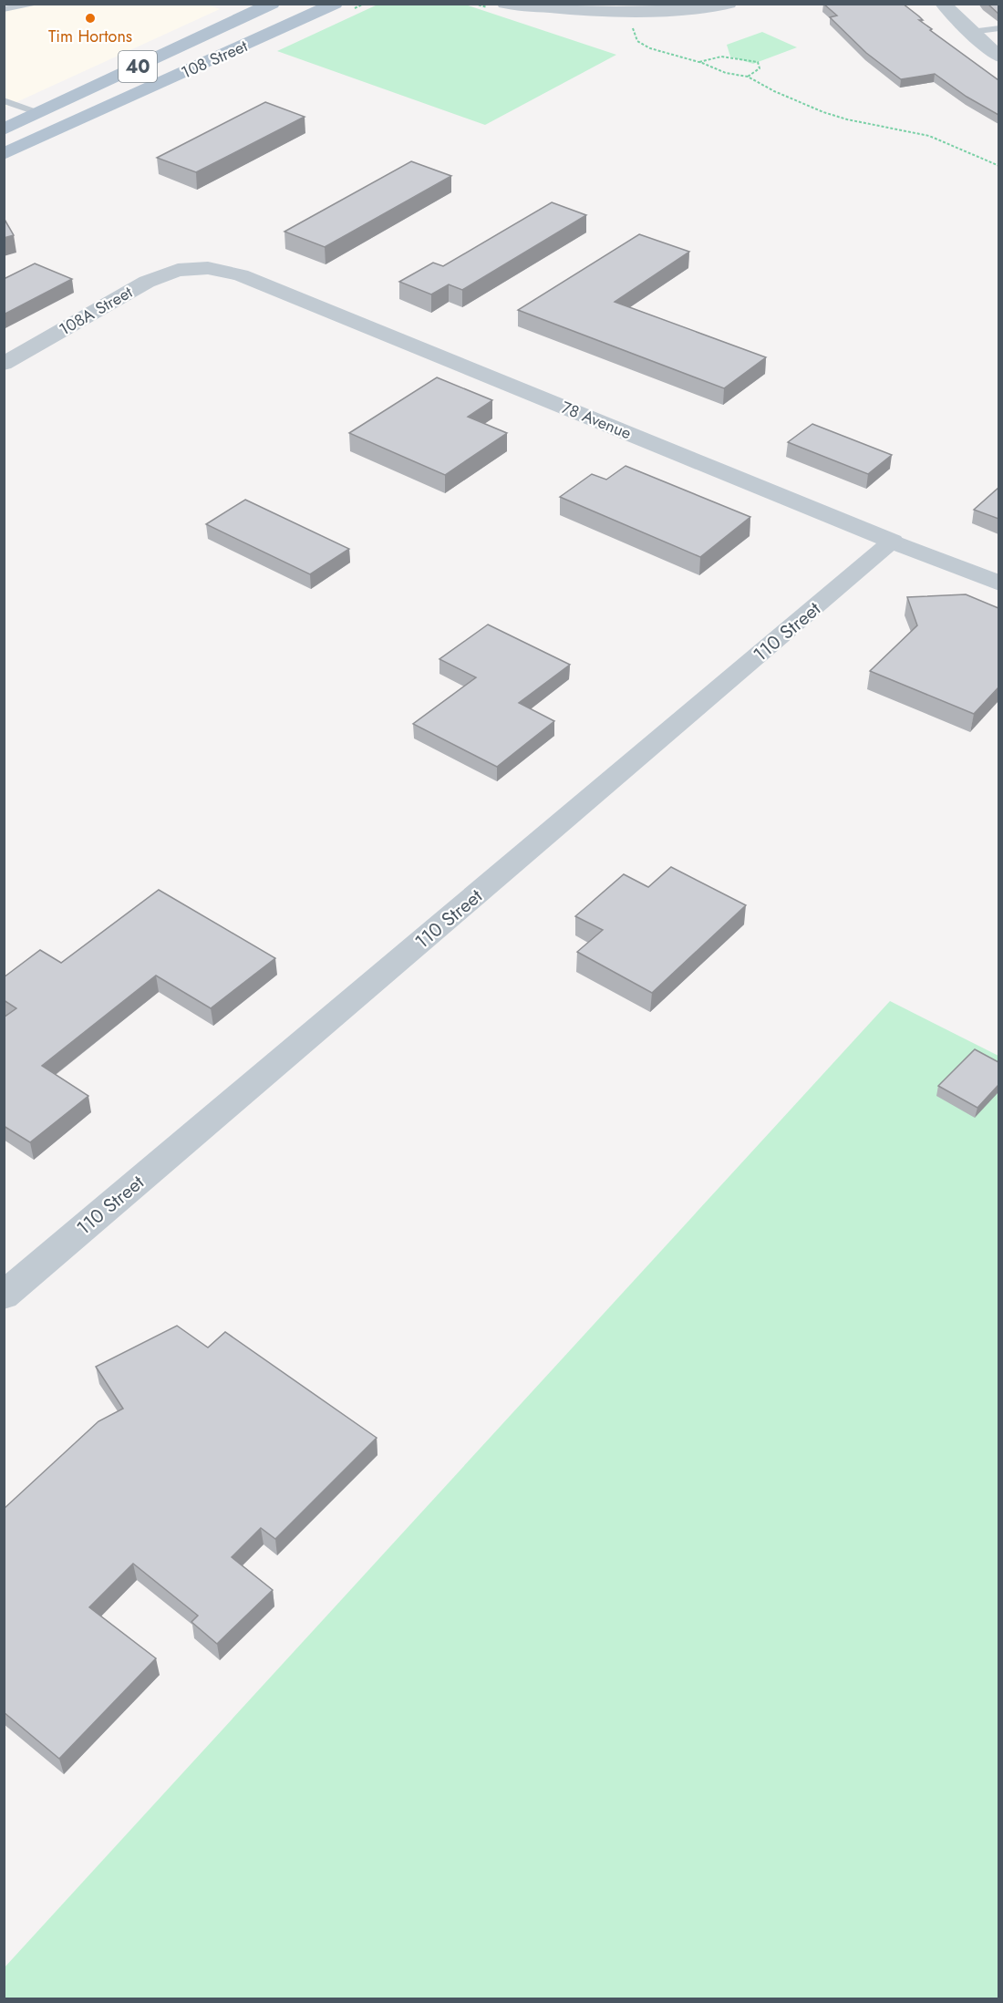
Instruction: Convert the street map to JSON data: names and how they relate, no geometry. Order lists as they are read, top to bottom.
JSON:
{
  "streets": {
    "main road": ["108 Street", "40"],
    "street": ["108A Street", "78 Avenue", "110 Street"]
  },
  "crossings": [
    ["108A Street", "78 Avenue"],
    ["78 Avenue", "110 Street"]
  ],
  "places": ["Tim Hortons"]
}
